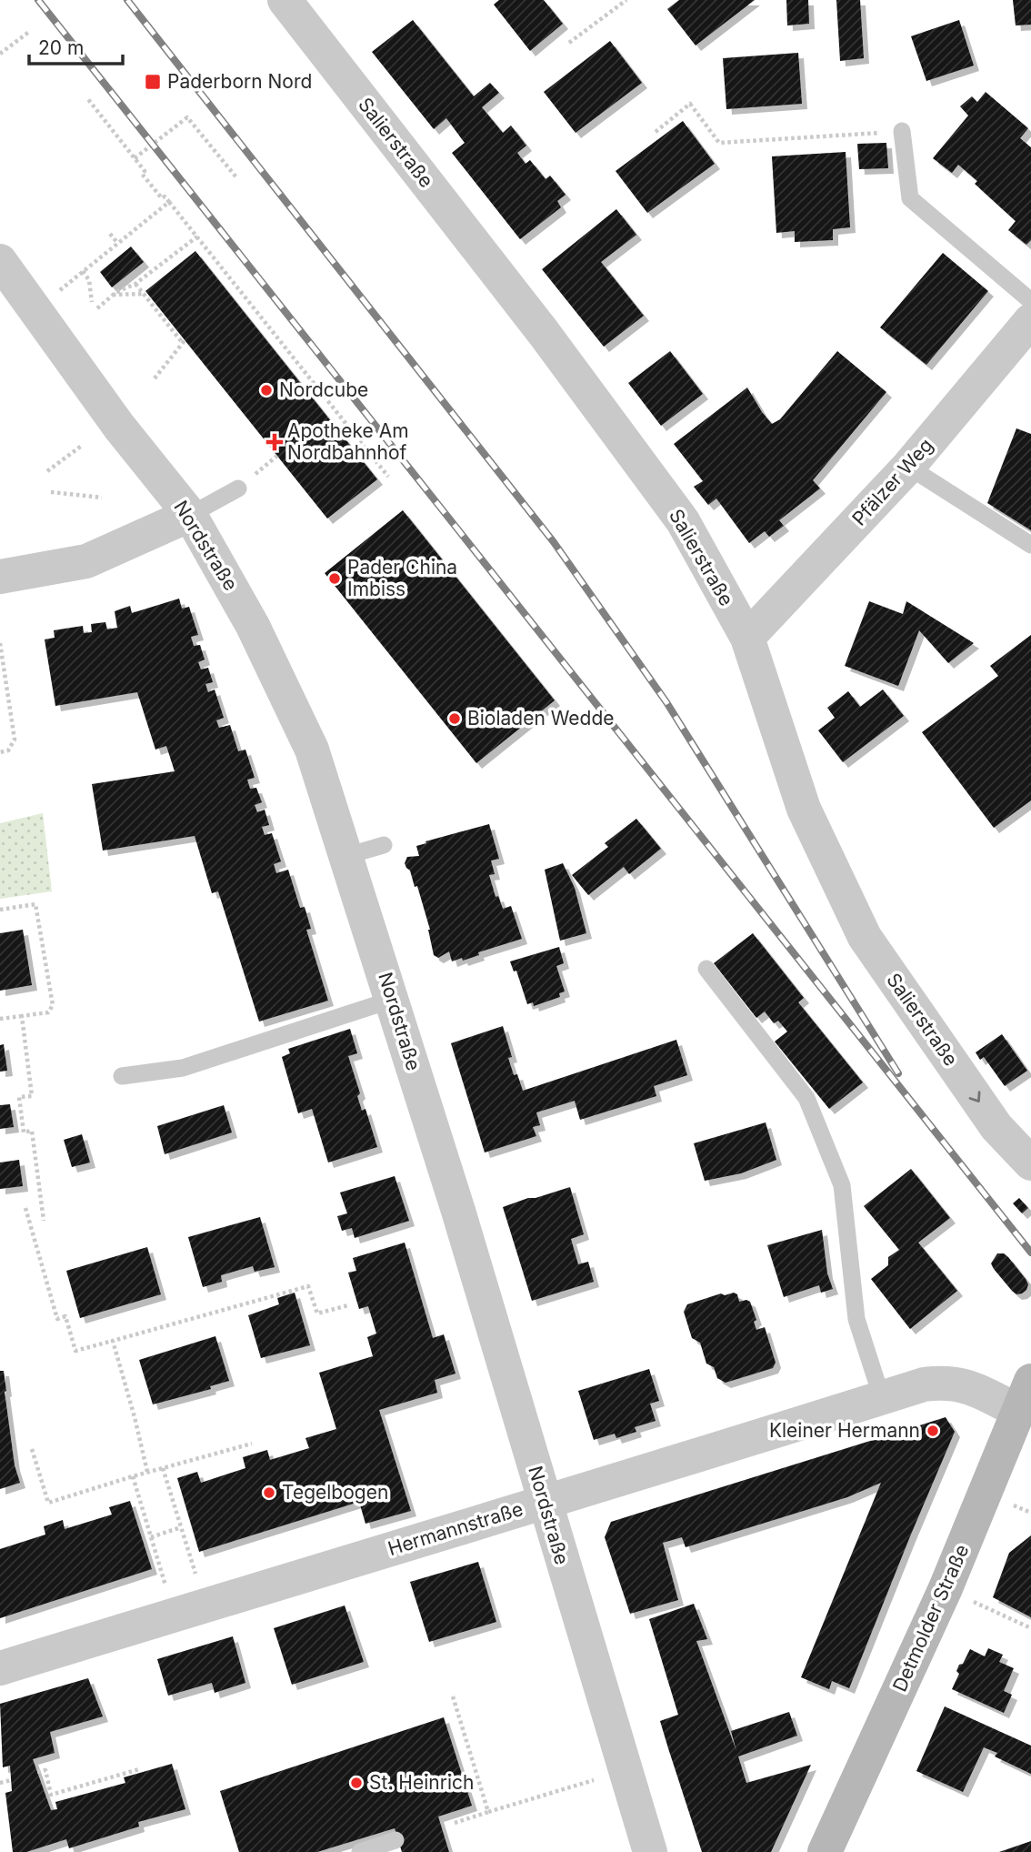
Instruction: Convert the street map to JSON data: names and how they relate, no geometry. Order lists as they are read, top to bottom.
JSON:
{
  "streets": {
    "main road": ["Detmolder Straße"],
    "street": [
      "Salierstraße",
      "Pfälzer Weg",
      "Nordstraße",
      "Hermannstraße"
    ]
  },
  "crossings": [
    ["Salierstraße", "Pfälzer Weg"],
    ["Nordstraße", "Hermannstraße"],
    ["Hermannstraße", "Detmolder Straße"]
  ],
  "one_way": ["Salierstraße"],
  "places": {
    "transit": ["Paderborn Nord"],
    "other": [
      "Nordcube",
      "Pader China Imbiss",
      "Bioladen Wedde",
      "Kleiner Hermann",
      "Tegelbogen",
      "St. Heinrich"
    ],
    "health": ["Apotheke Am Nordbahnhof"]
  },
  "scale_bar": "20 m"
}
